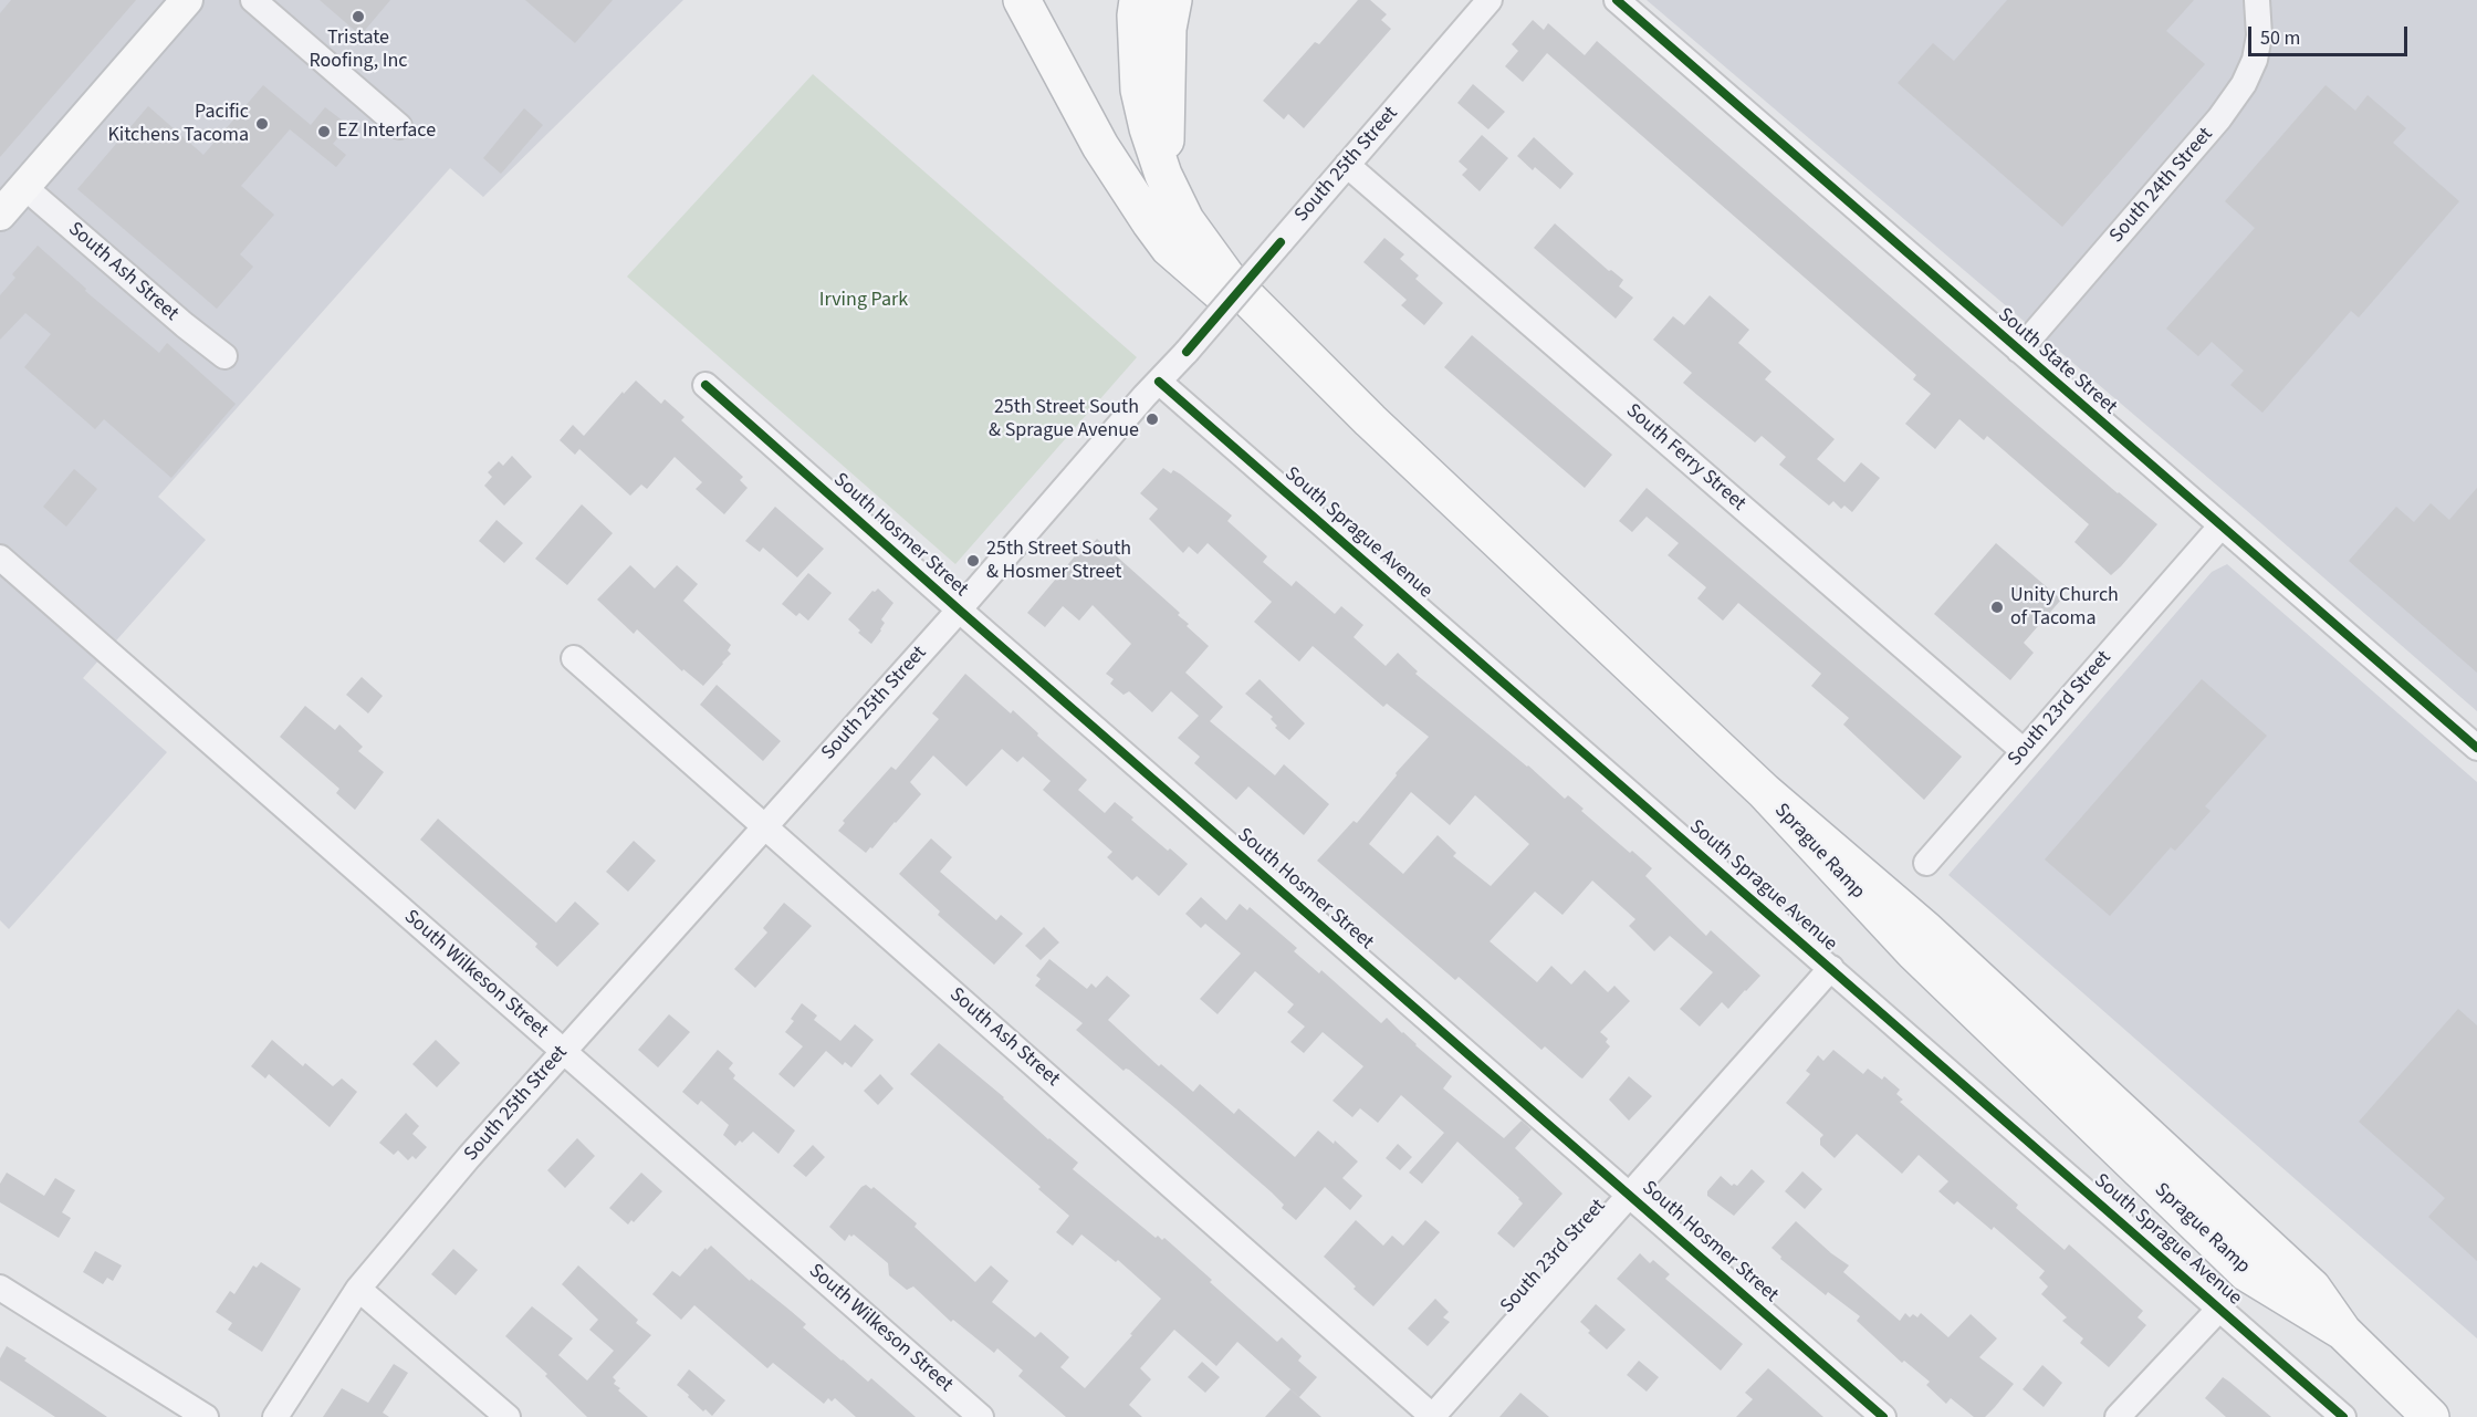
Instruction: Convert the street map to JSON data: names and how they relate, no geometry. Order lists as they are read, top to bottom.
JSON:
{
  "streets": {
    "highway": ["Sprague Ramp"],
    "street": [
      "South 25th Street",
      "South 24th Street",
      "South Ash Street",
      "South State Street",
      "South Ferry Street",
      "South Sprague Avenue",
      "South Hosmer Street",
      "South 23rd Street",
      "South Wilkeson Street"
    ]
  },
  "crossings": [
    ["South 25th Street", "South Ash Street"],
    ["South 25th Street", "South Ferry Street"],
    ["South 25th Street", "South Sprague Avenue"],
    ["South 25th Street", "South Hosmer Street"],
    ["South 25th Street", "South Wilkeson Street"],
    ["South 24th Street", "South State Street"],
    ["South Ash Street", "South 23rd Street"],
    ["South State Street", "South 23rd Street"],
    ["South Ferry Street", "South 23rd Street"],
    ["South Sprague Avenue", "South 23rd Street"],
    ["South Hosmer Street", "South 23rd Street"]
  ],
  "parks": ["Irving Park"],
  "places": [
    "Tristate Roofing, Inc",
    "Pacific Kitchens Tacoma",
    "EZ Interface",
    "25th Street South & Sprague Avenue",
    "25th Street South & Hosmer Street",
    "Unity Church of Tacoma"
  ],
  "scale_bar": "50 m"
}
